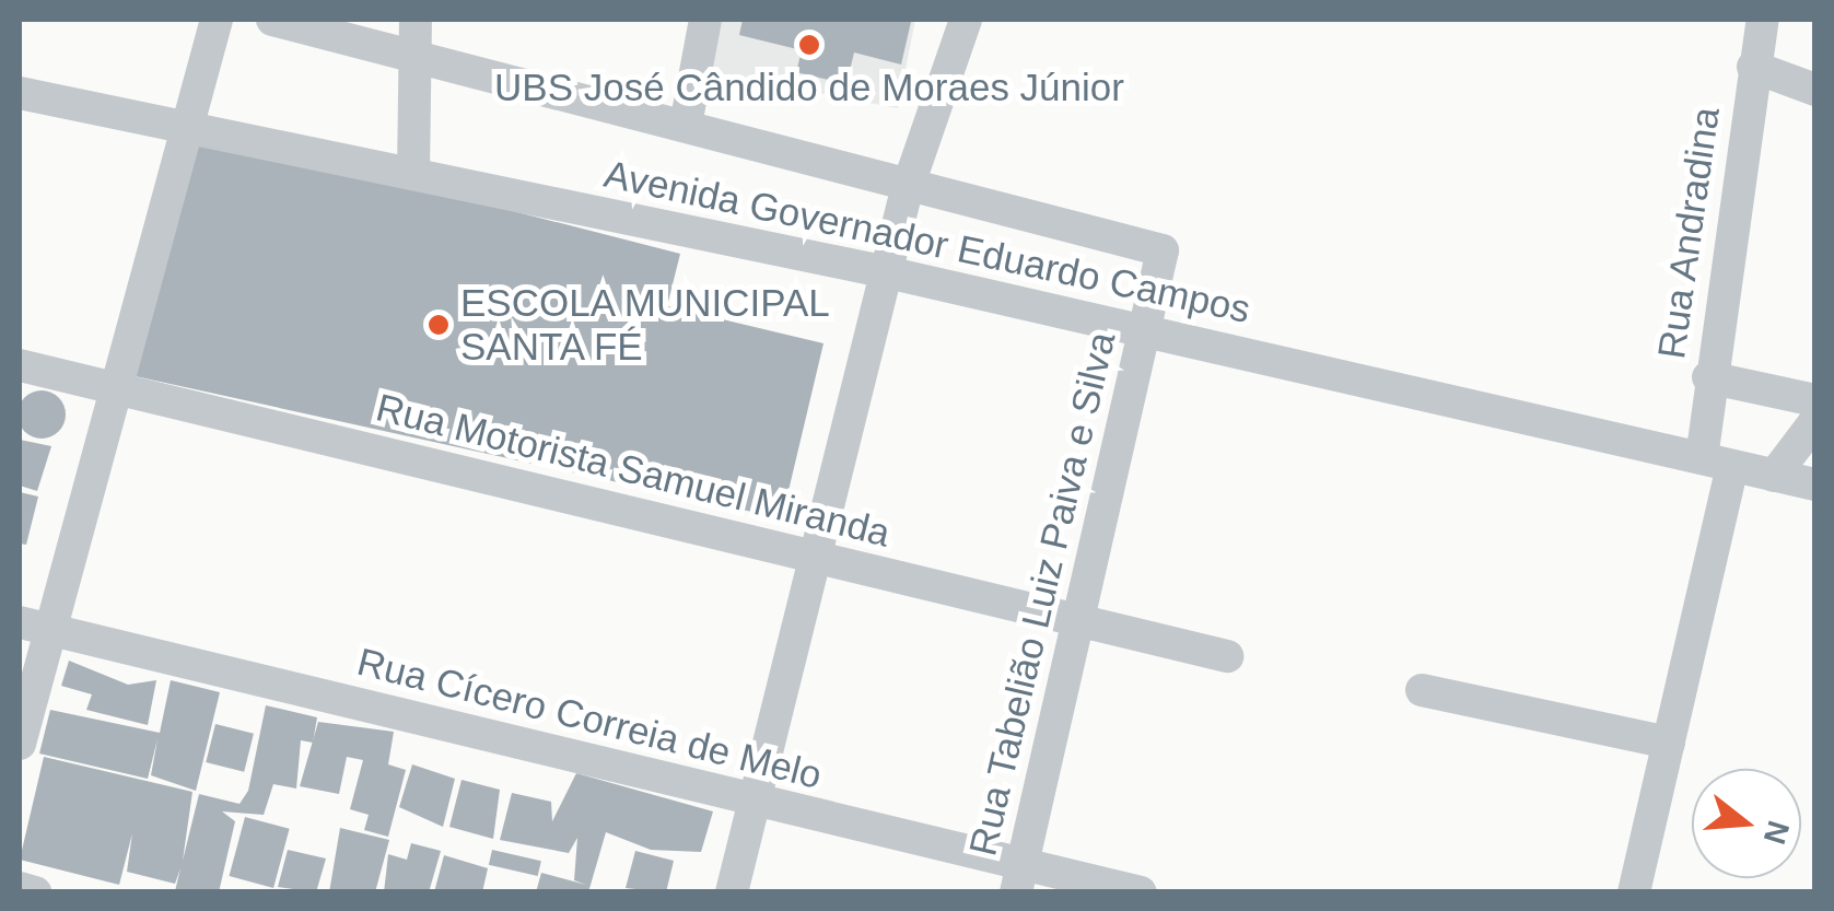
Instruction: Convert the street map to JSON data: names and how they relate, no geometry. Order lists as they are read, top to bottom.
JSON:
{
  "streets": {
    "street": [
      "Rua Andradina",
      "Avenida Governador Eduardo Campos",
      "Rua Motorista Samuel Miranda",
      "Rua Tabelião Luiz Paiva e Silva",
      "Rua Cícero Correia de Melo"
    ]
  },
  "crossings": [
    ["Rua Andradina", "Avenida Governador Eduardo Campos"],
    ["Avenida Governador Eduardo Campos", "Rua Tabelião Luiz Paiva e Silva"],
    ["Rua Motorista Samuel Miranda", "Rua Tabelião Luiz Paiva e Silva"],
    ["Rua Tabelião Luiz Paiva e Silva", "Rua Cícero Correia de Melo"]
  ],
  "places": ["UBS José Cândido de Moraes Júnior", "ESCOLA MUNICIPAL SANTA FÉ"],
  "north": "right"
}
